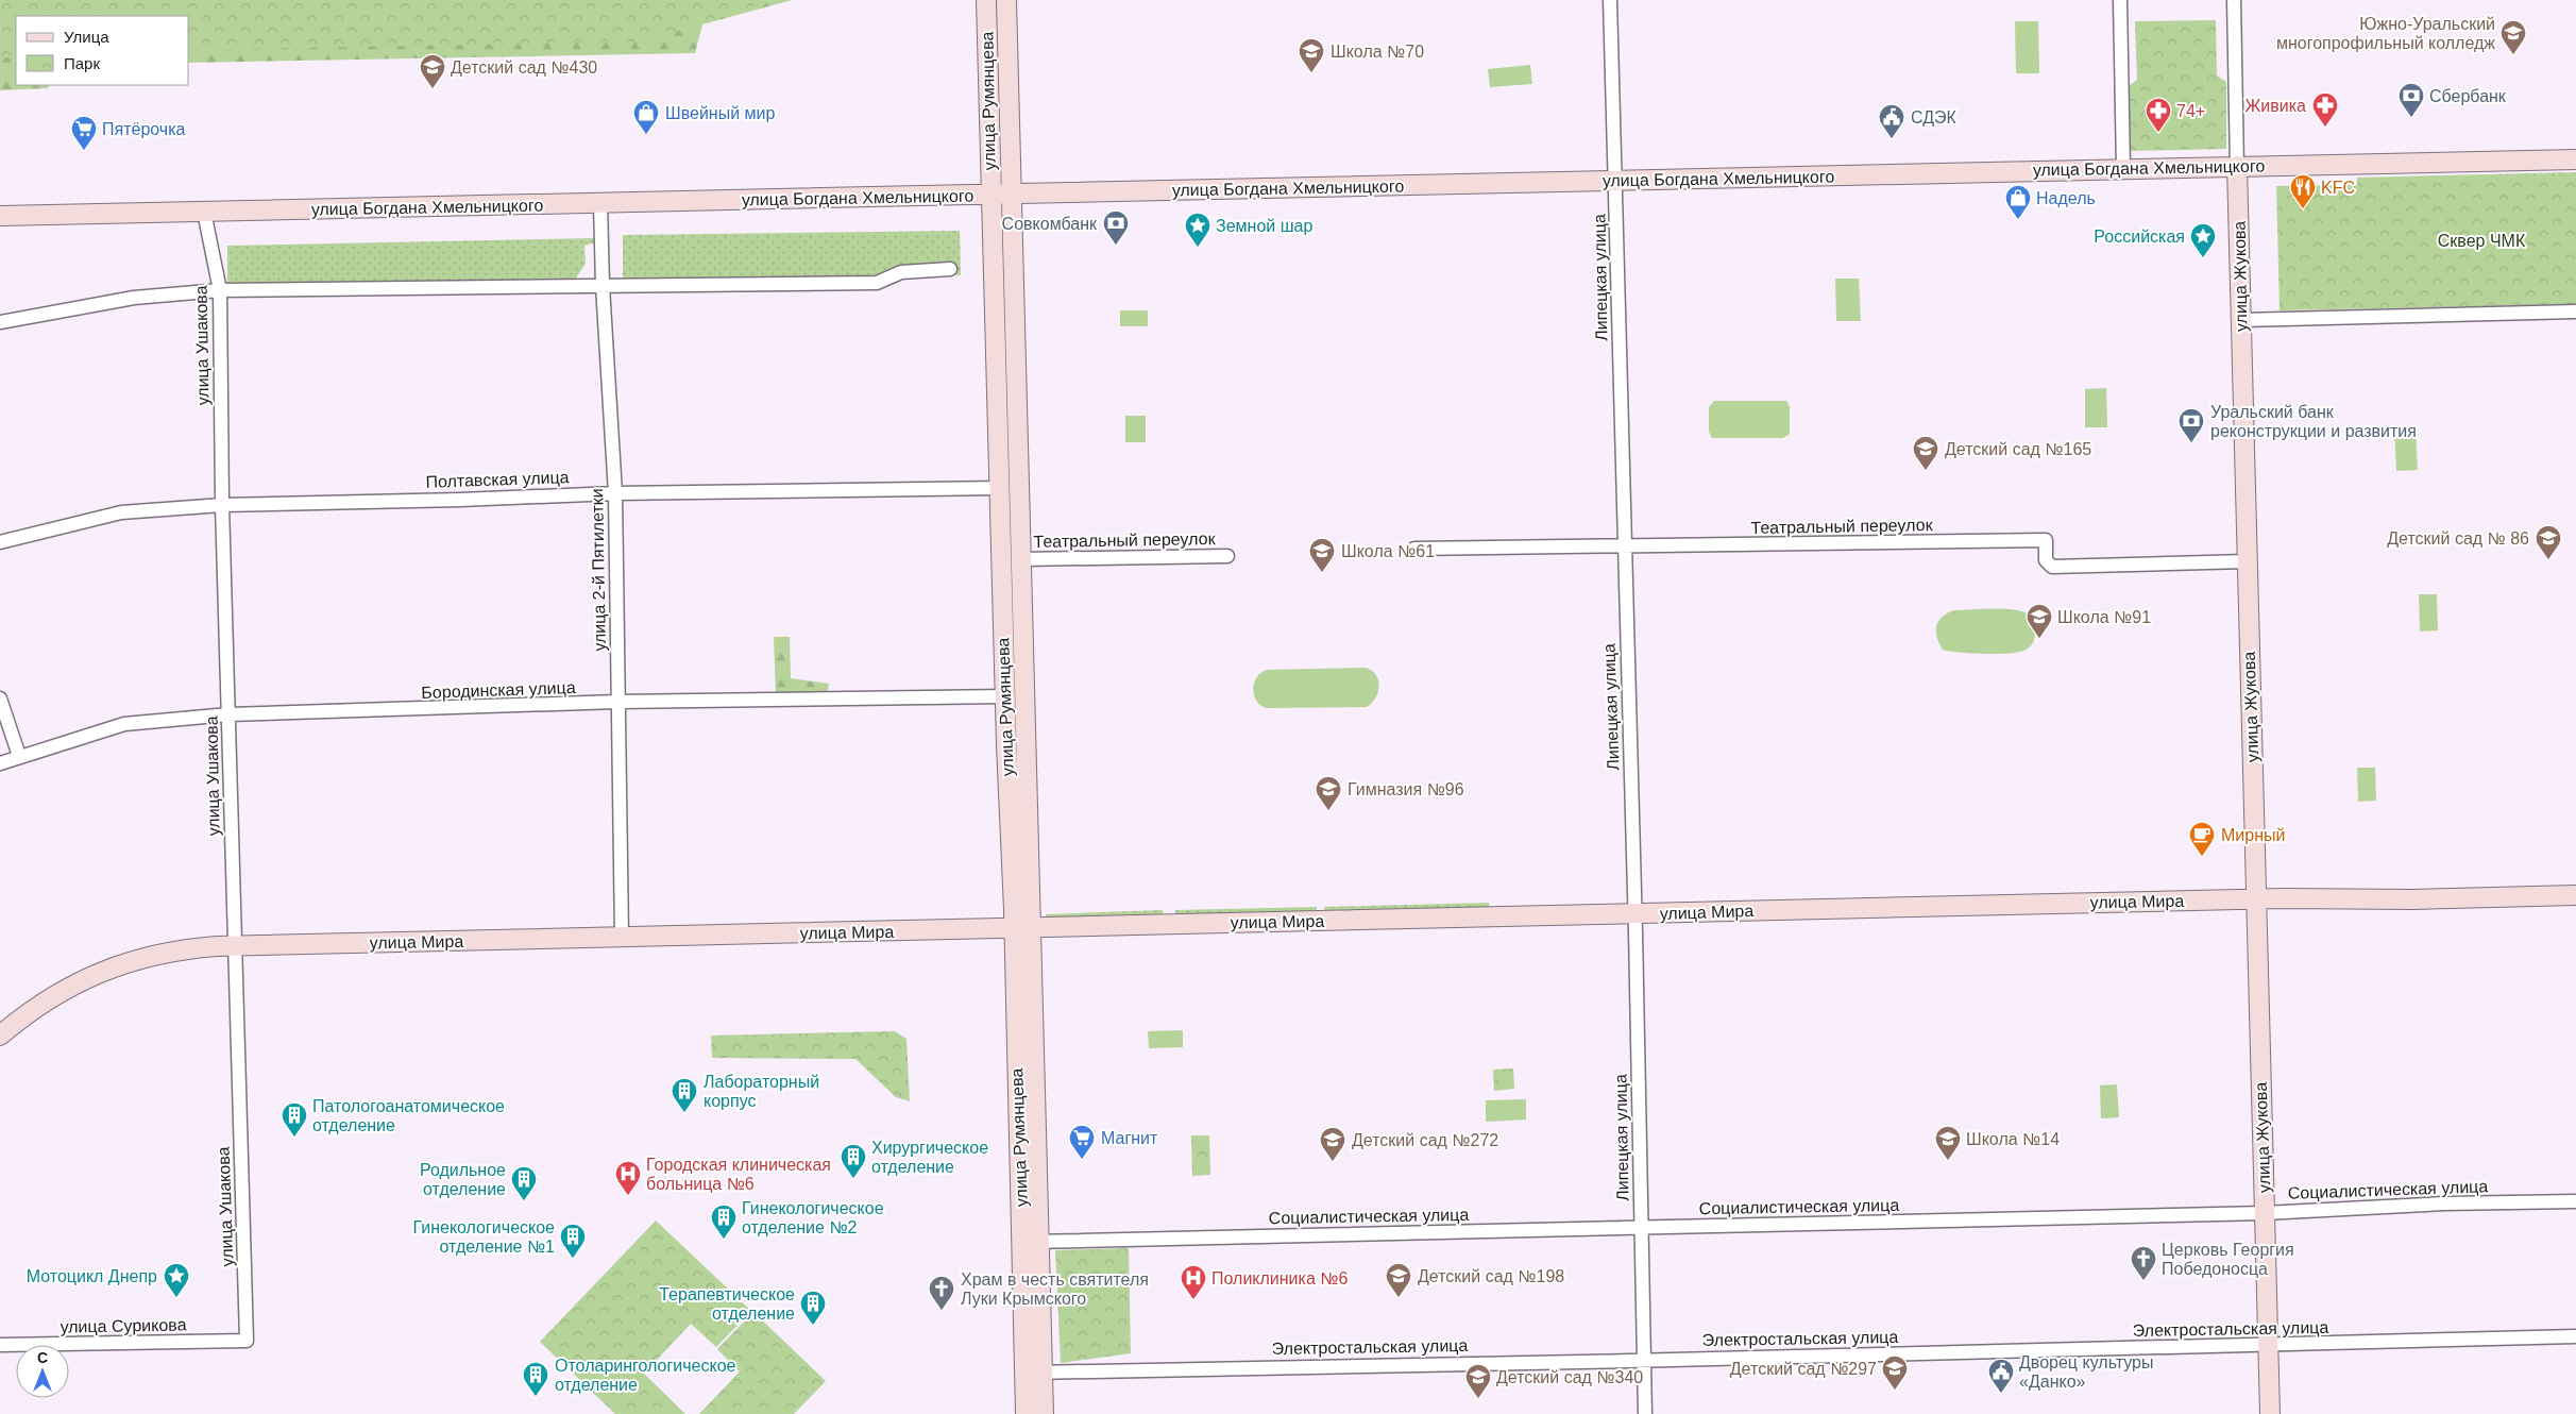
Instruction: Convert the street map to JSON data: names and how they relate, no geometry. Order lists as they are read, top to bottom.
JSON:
{
  "streets": {
    "main road": [
      "улица Румянцева",
      "улица Богдана Хмельницкого",
      "улица Жукова",
      "улица Мира"
    ],
    "street": [
      "Липецкая улица",
      "улица Ушакова",
      "Полтавская улица",
      "Театральный переулок",
      "улица 2-й Пятилетки",
      "Бородинская улица",
      "Социалистическая улица",
      "улица Сурикова",
      "Электростальская улица"
    ]
  },
  "crossings": [
    ["улица Румянцева", "улица Богдана Хмельницкого"],
    ["улица Румянцева", "Полтавская улица"],
    ["улица Румянцева", "Театральный переулок"],
    ["улица Румянцева", "Бородинская улица"],
    ["улица Румянцева", "улица Мира"],
    ["улица Румянцева", "Социалистическая улица"],
    ["улица Румянцева", "Электростальская улица"],
    ["улица Богдана Хмельницкого", "улица Жукова"],
    ["улица Богдана Хмельницкого", "Липецкая улица"],
    ["улица Богдана Хмельницкого", "улица Ушакова"],
    ["улица Богдана Хмельницкого", "улица 2-й Пятилетки"],
    ["улица Жукова", "Театральный переулок"],
    ["улица Жукова", "улица Мира"],
    ["улица Жукова", "Социалистическая улица"],
    ["улица Жукова", "Электростальская улица"],
    ["Липецкая улица", "Театральный переулок"],
    ["Липецкая улица", "улица Мира"],
    ["Липецкая улица", "Социалистическая улица"],
    ["Липецкая улица", "Электростальская улица"],
    ["улица Ушакова", "Полтавская улица"],
    ["улица Ушакова", "Бородинская улица"],
    ["улица Ушакова", "улица Мира"],
    ["улица Ушакова", "улица Сурикова"],
    ["Полтавская улица", "улица 2-й Пятилетки"],
    ["улица 2-й Пятилетки", "Бородинская улица"],
    ["улица 2-й Пятилетки", "улица Мира"]
  ],
  "parks": ["Сквер ЧМК"],
  "places": {
    "school or university": [
      "Южно-Уральский многопрофильный колледж",
      "Школа №70",
      "Детский сад №430",
      "Детский сад №165",
      "Детский сад № 86",
      "Школа №61",
      "Школа №91",
      "Гимназия №96",
      "Школа №14",
      "Детский сад №272",
      "Детский сад №198",
      "Детский сад №297",
      "Детский сад №340"
    ],
    "bank": ["Сбербанк", "Совкомбанк", "Уральский банк реконструкции и развития"],
    "pharmacy": ["Живика", "74+"],
    "shop": ["Швейный мир", "Надель"],
    "public building": ["СДЭК", "Дворец культуры «Данко»"],
    "supermarket": ["Пятёрочка", "Магнит"],
    "restaurant": ["KFC"],
    "place": ["Земной шар", "Российская", "Мотоцикл Днепр"],
    "cafe": ["Мирный"],
    "building": [
      "Лабораторный корпус",
      "Патологоанатомическое отделение",
      "Хирургическое отделение",
      "Родильное отделение",
      "Гинекологическое отделение №2",
      "Гинекологическое отделение №1",
      "Терапевтическое отделение",
      "Отоларингологическое отделение"
    ],
    "hospital": ["Городская клиническая больница №6", "Поликлиника №6"],
    "church": ["Церковь Георгия Победоносца", "Храм в честь святителя Луки Крымского"]
  },
  "legend": ["Улица", "Парк"],
  "north": "top"
}
